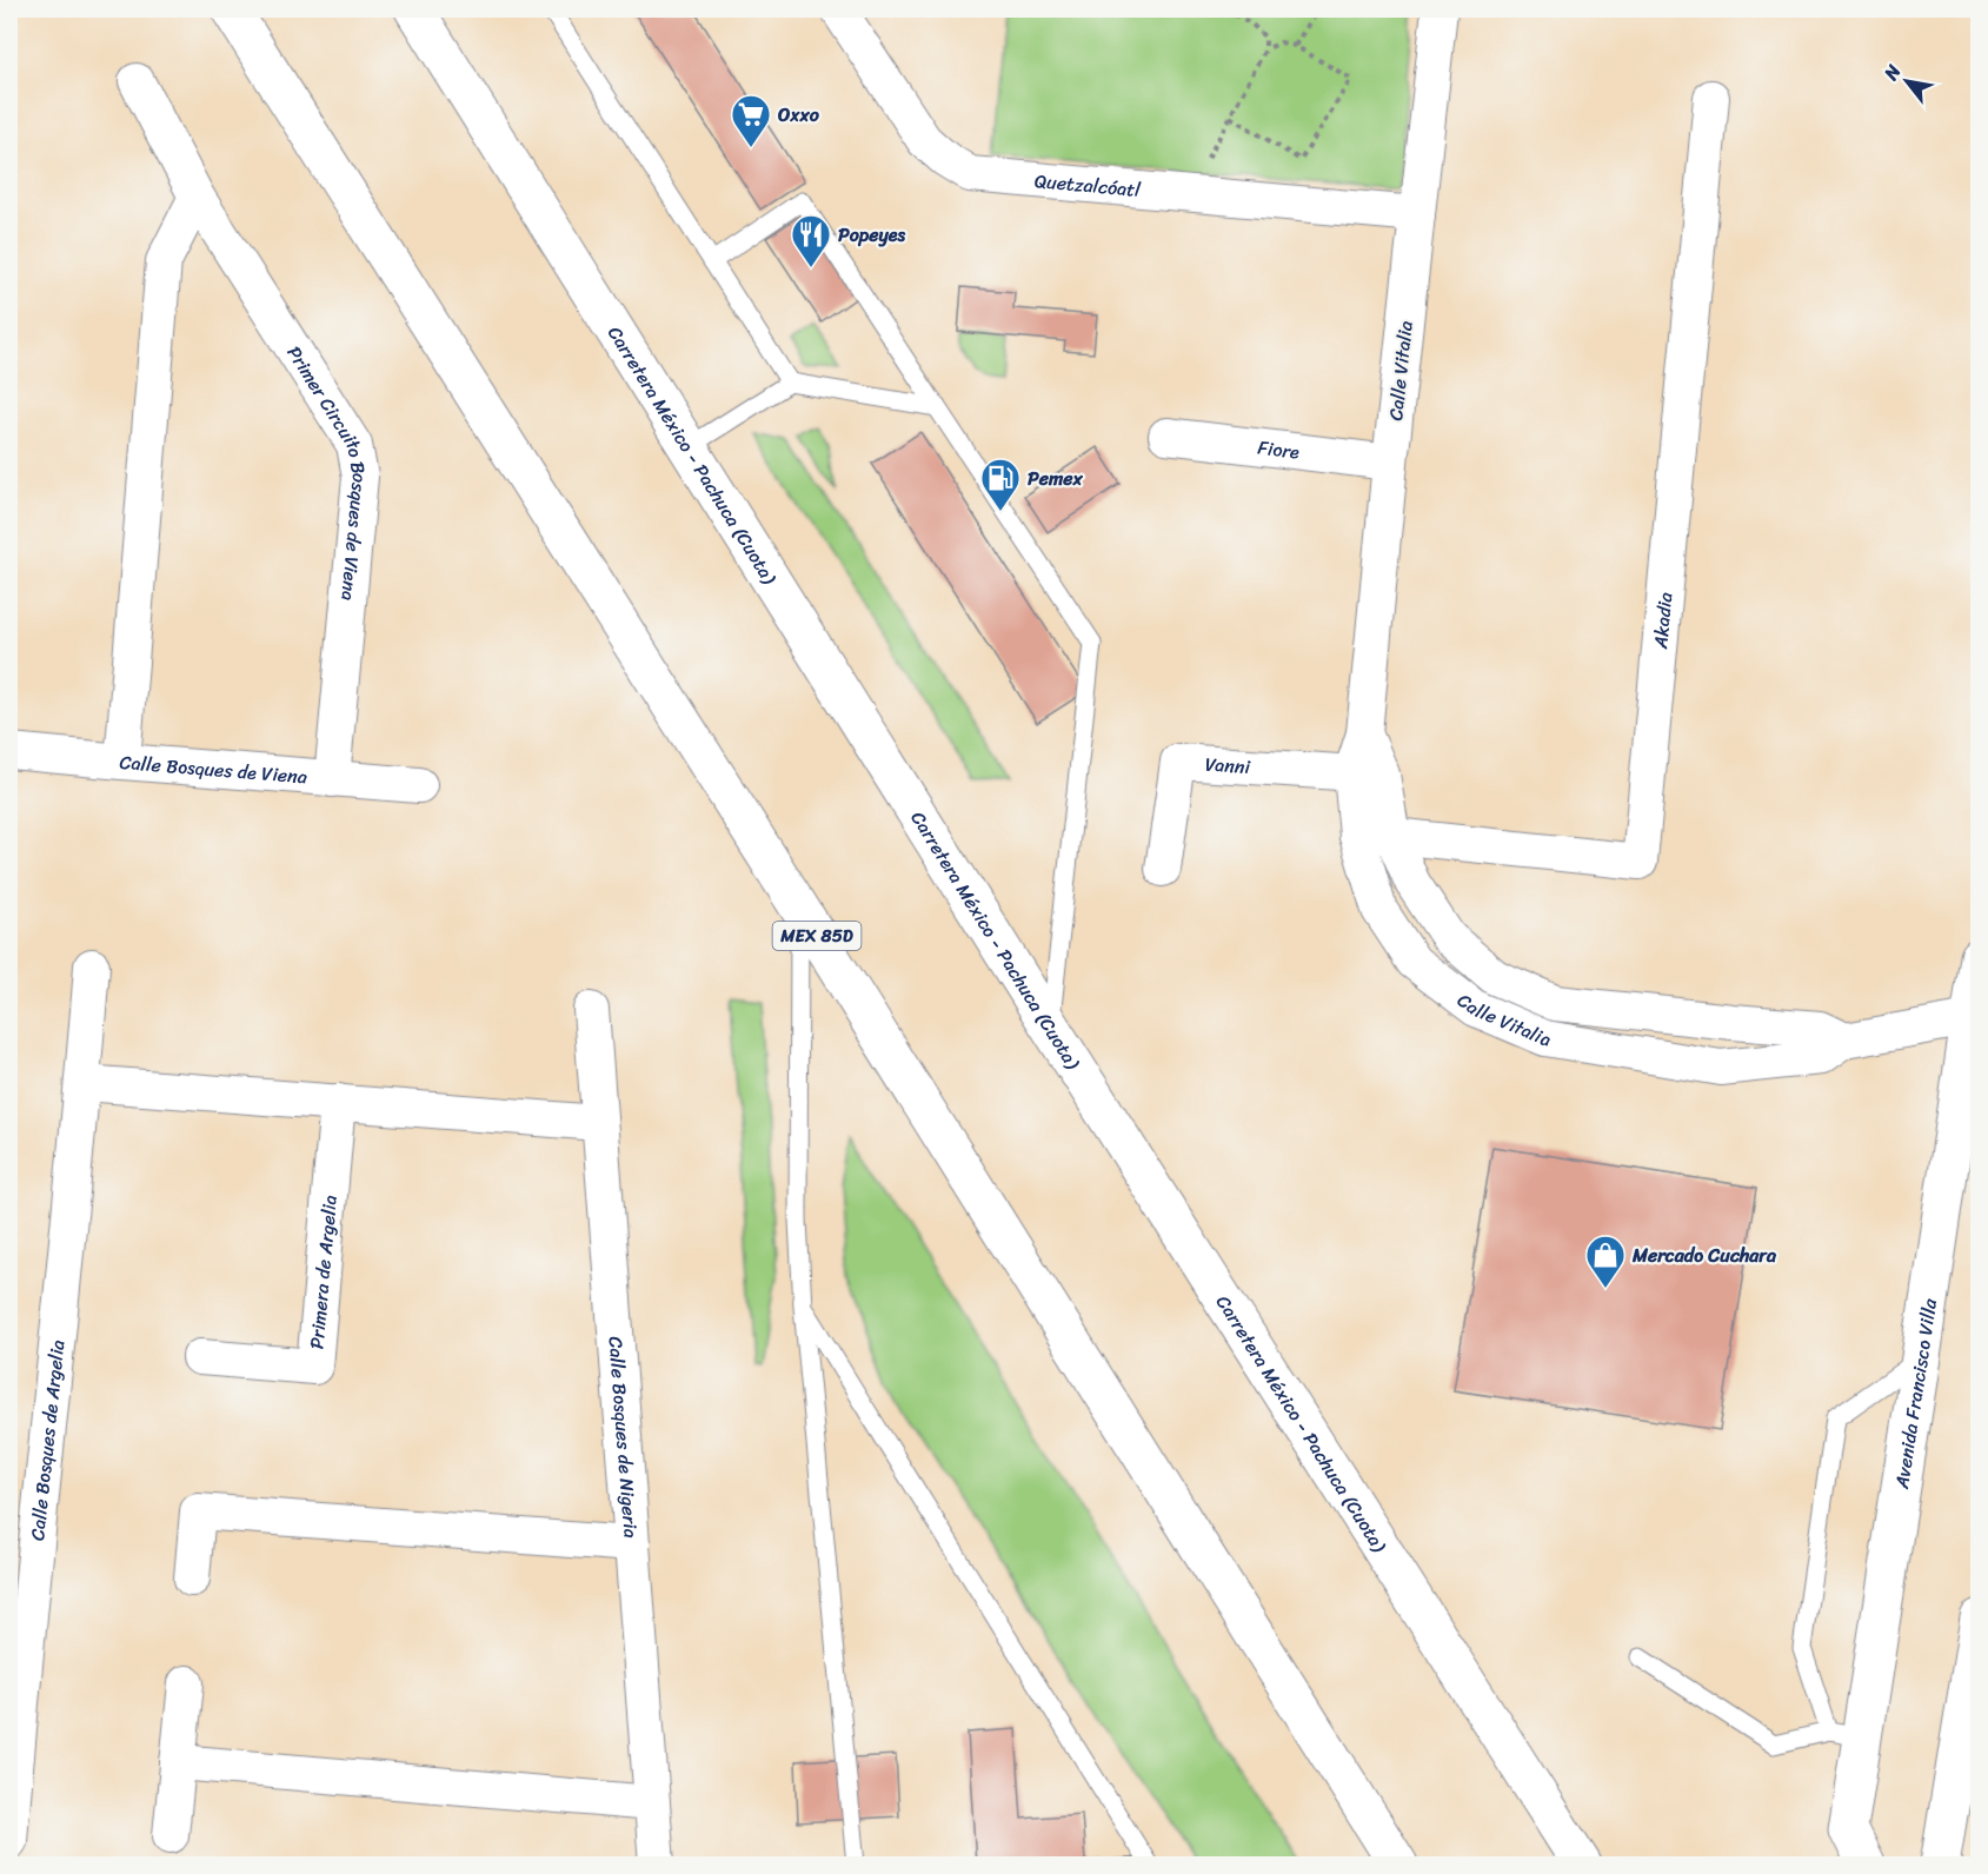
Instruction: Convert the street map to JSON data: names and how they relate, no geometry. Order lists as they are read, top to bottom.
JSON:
{
  "streets": {
    "main road": ["Carretera México - Pachuca (Cuota)", "MEX 85D", "Avenida Francisco Villa"],
    "street": [
      "Quetzalcóatl",
      "Calle Vitalia",
      "Fiore",
      "Primer Circuito Bosques de Viena",
      "Akadia",
      "Vanni",
      "Calle Bosques de Viena",
      "Primera de Argelia",
      "Calle Bosques de Nigeria",
      "Calle Bosques de Argelia"
    ]
  },
  "crossings": [
    ["Quetzalcóatl", "Calle Vitalia"],
    ["Calle Vitalia", "Fiore"],
    ["Calle Vitalia", "Akadia"],
    ["Calle Vitalia", "Vanni"],
    ["Calle Vitalia", "Avenida Francisco Villa"],
    ["Primer Circuito Bosques de Viena", "Calle Bosques de Viena"]
  ],
  "places": {
    "supermarket": ["Oxxo"],
    "restaurant": ["Popeyes"],
    "fuel station": ["Pemex"],
    "shop": ["Mercado Cuchara"]
  },
  "north": "top left"
}
